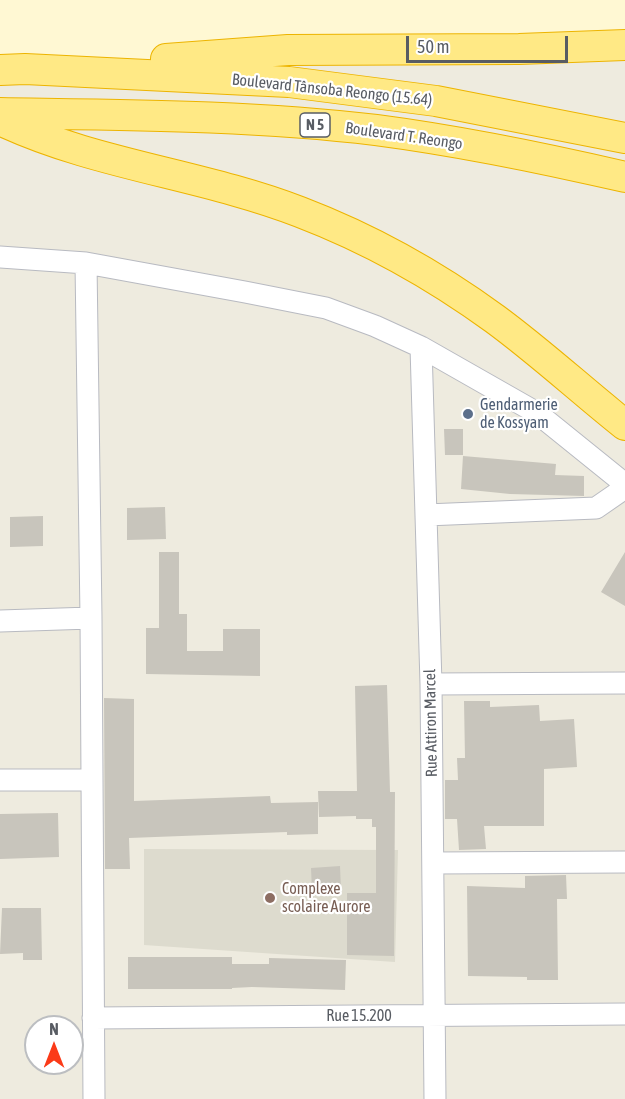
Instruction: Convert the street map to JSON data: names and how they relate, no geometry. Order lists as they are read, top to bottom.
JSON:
{
  "streets": {
    "highway": ["Boulevard Tânsoba Reongo (15.64)", "N 5", "Boulevard T. Reongo"],
    "street": ["Rue Attiron Marcel", "Rue 15.200"]
  },
  "crossings": [
    ["Rue Attiron Marcel", "Rue 15.200"]
  ],
  "places": ["Gendarmerie de Kossyam", "Complexe scolaire Aurore"],
  "scale_bar": "50 m",
  "north": "top"
}
